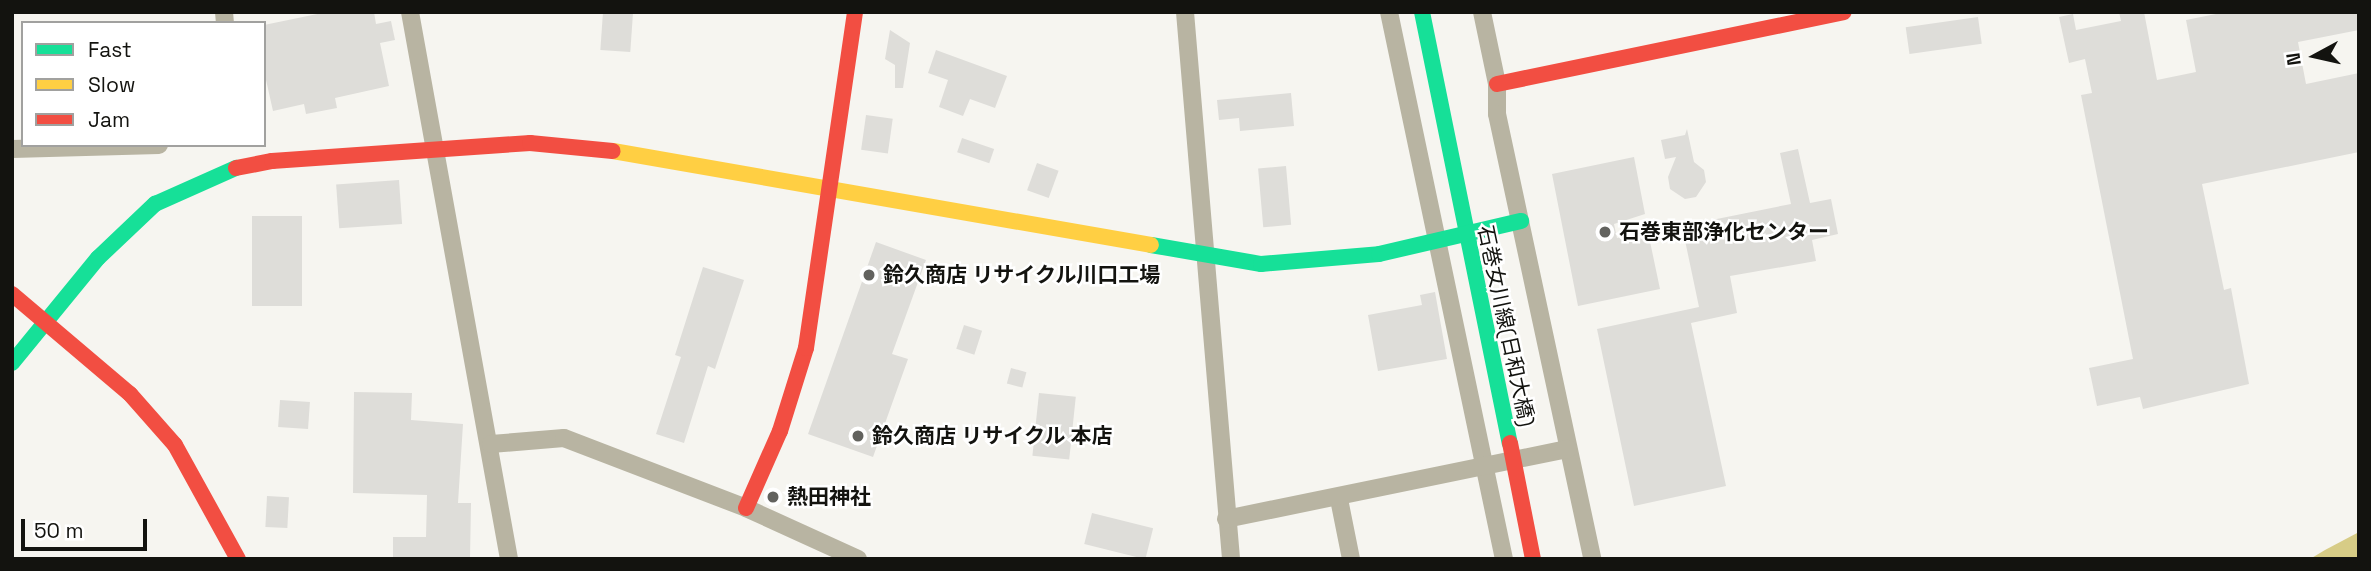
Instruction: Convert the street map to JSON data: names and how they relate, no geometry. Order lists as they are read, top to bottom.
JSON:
{
  "streets": {
    "street": ["石巻女川線(日和大橋)"]
  },
  "places": [
    "石巻東部浄化センター",
    "鈴久商店 リサイクル川口工場",
    "鈴久商店 リサイクル 本店",
    "熱田神社"
  ],
  "legend": ["Fast", "Slow", "Jam"],
  "scale_bar": "50 m",
  "north": "left"
}
